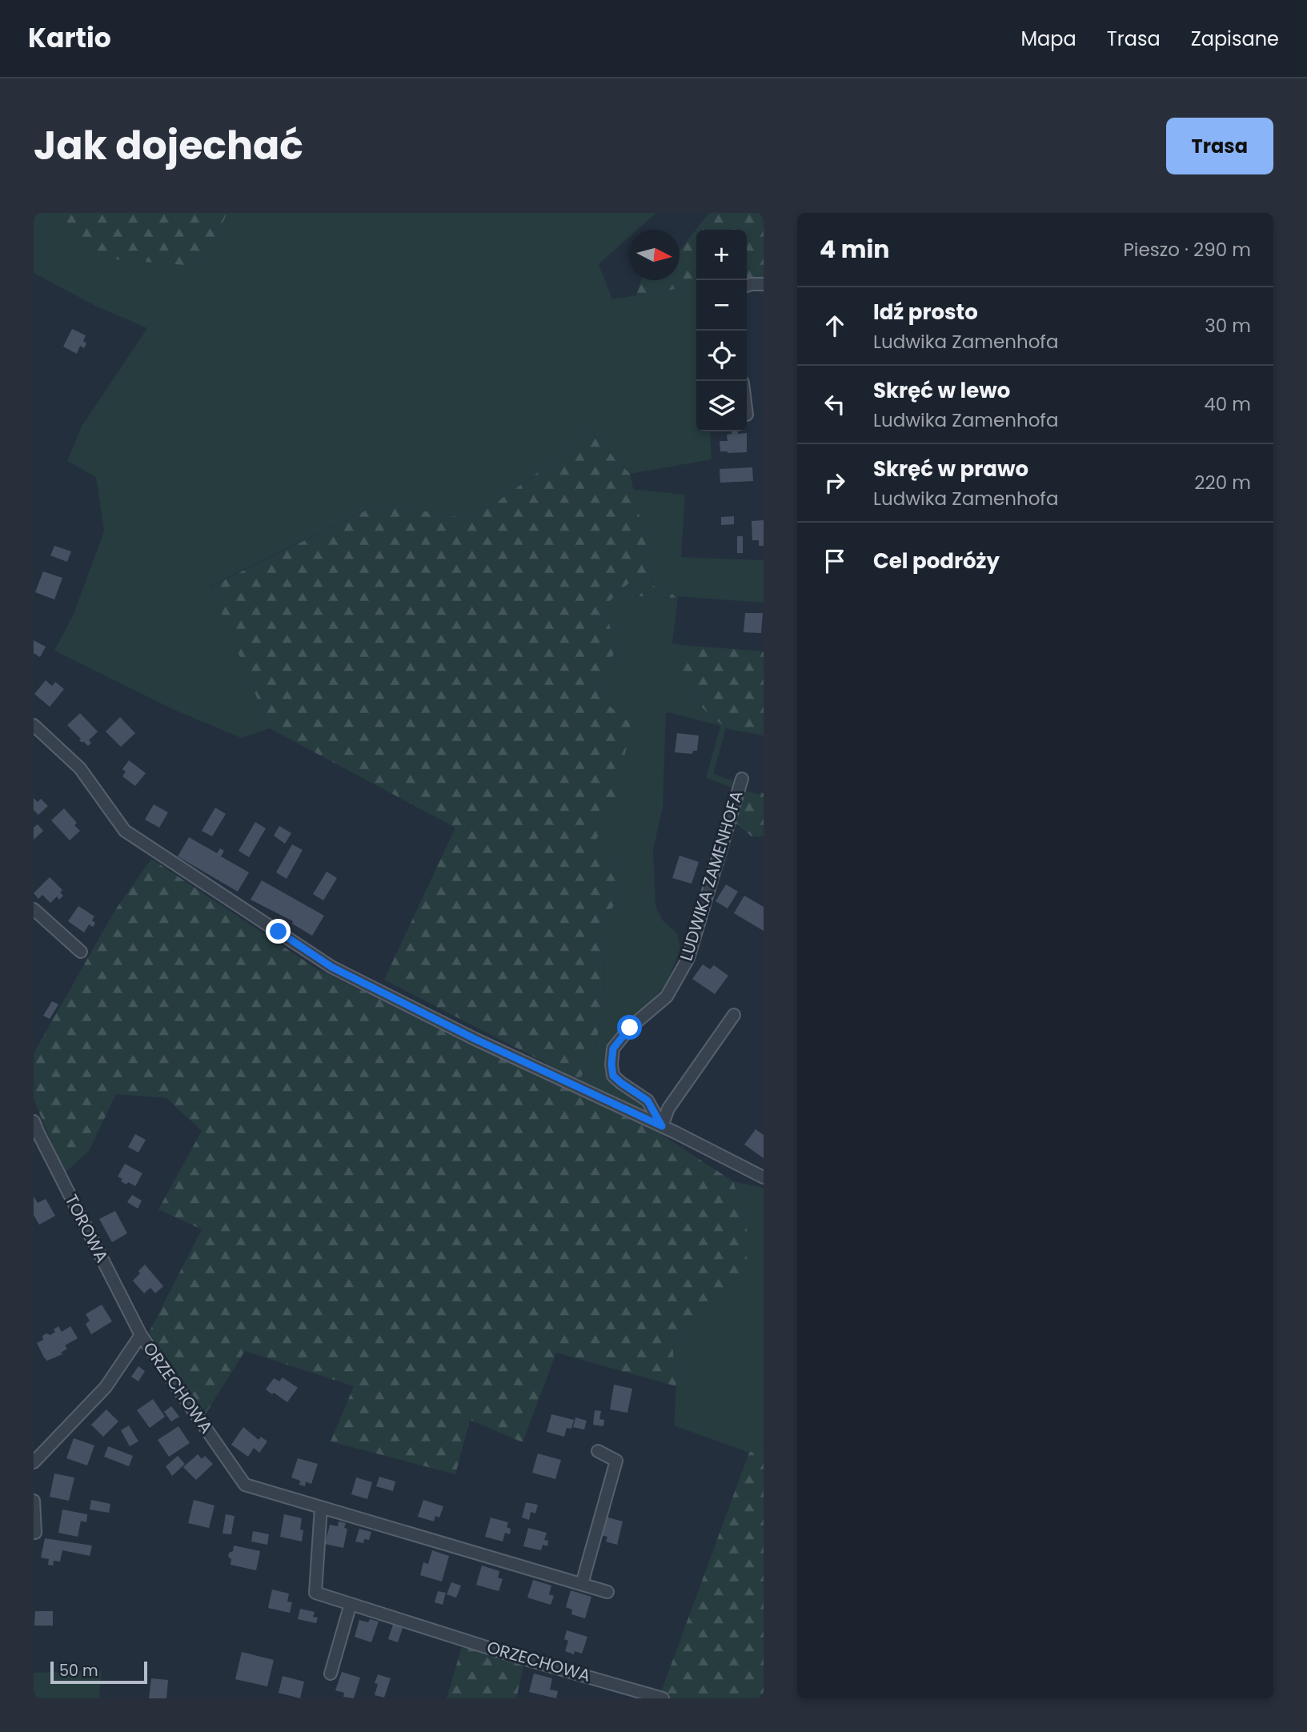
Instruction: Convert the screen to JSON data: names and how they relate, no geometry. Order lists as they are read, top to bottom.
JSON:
{
  "streets": {
    "street": ["LUDWIKA ZAMENHOFA", "TOROWA", "ORZECHOWA"]
  },
  "crossings": [
    ["TOROWA", "ORZECHOWA"]
  ],
  "scale_bar": "50 m",
  "north": "right",
  "page": {
    "header": "Kartio",
    "nav": ["Mapa", "Trasa", "Zapisane"],
    "title": "Jak dojechać",
    "buttons": "Trasa",
    "heading": ["4 min", "Pieszo · 290 m"],
    "map_buttons": ["+", "−"],
    "list": [
      ["Idź prosto", "Ludwika Zamenhofa", "30 m"],
      ["Skręć w lewo", "Ludwika Zamenhofa", "40 m"],
      ["Skręć w prawo", "Ludwika Zamenhofa", "220 m"],
      "Cel podróży"
    ],
    "scale": "50 m"
  }
}
